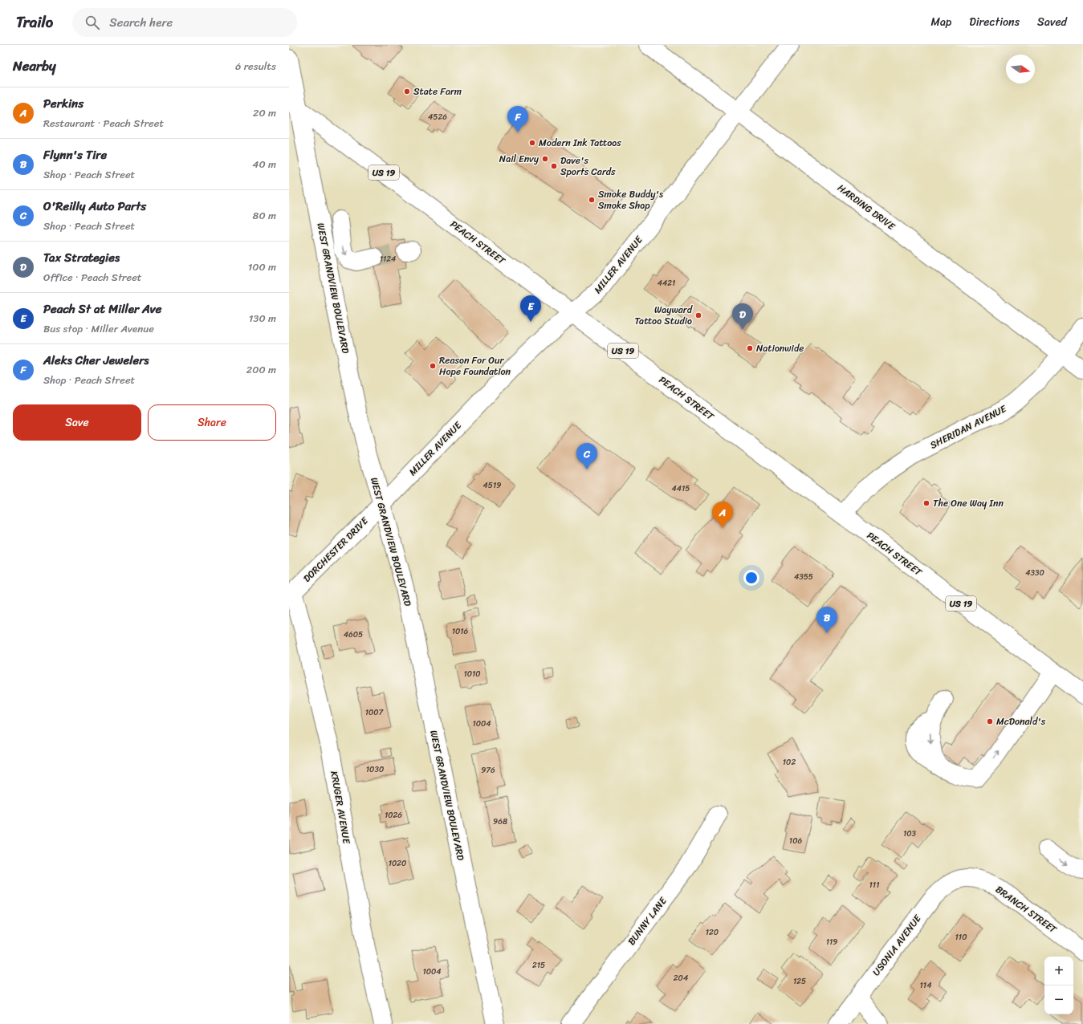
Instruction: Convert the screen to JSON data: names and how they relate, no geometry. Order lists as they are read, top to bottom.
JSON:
{
  "streets": {
    "street": [
      "US 19",
      "HARDING DRIVE",
      "PEACH STREET",
      "MILLER AVENUE",
      "WEST GRANDVIEW BOULEVARD",
      "SHERIDAN AVENUE",
      "DORCHESTER DRIVE",
      "KRUGER AVENUE",
      "BRANCH STREET",
      "BUNNY LANE",
      "USONIA AVENUE"
    ]
  },
  "crossings": [
    ["HARDING DRIVE", "MILLER AVENUE"],
    ["HARDING DRIVE", "SHERIDAN AVENUE"],
    ["PEACH STREET", "MILLER AVENUE"],
    ["PEACH STREET", "WEST GRANDVIEW BOULEVARD"],
    ["PEACH STREET", "SHERIDAN AVENUE"],
    ["MILLER AVENUE", "WEST GRANDVIEW BOULEVARD"],
    ["MILLER AVENUE", "DORCHESTER DRIVE"],
    ["WEST GRANDVIEW BOULEVARD", "DORCHESTER DRIVE"],
    ["DORCHESTER DRIVE", "KRUGER AVENUE"],
    ["BRANCH STREET", "USONIA AVENUE"]
  ],
  "places": [
    "State Farm",
    "Modern Ink Tattoos",
    "Nail Envy",
    "Dave's Sports Cards",
    "Smoke Buddy's Smoke Shop",
    "Wayward Tattoo Studio",
    "Nationwide",
    "Reason For Our Hope Foundation",
    "The One Way Inn",
    "McDonald's"
  ],
  "house_numbers": [
    "4526",
    "1124",
    "4421",
    "4519",
    "4415",
    "4330",
    "4355",
    "1016",
    "4605",
    "1010",
    "1007",
    "1004",
    "102",
    "1030",
    "976",
    "1026",
    "968",
    "103",
    "106",
    "1020",
    "111",
    "120",
    "110",
    "119",
    "215",
    "1004",
    "204",
    "125",
    "114"
  ],
  "north": "right",
  "page": {
    "header": "Trailo",
    "search": "Search here",
    "nav": ["Map", "Directions", "Saved"],
    "heading": ["Nearby", "6 results"],
    "list": [
      {
        "mark": "A",
        "name": "Perkins",
        "note": "Restaurant · Peach Street",
        "value": "20 m"
      },
      {
        "mark": "B",
        "name": "Flynn's Tire",
        "note": "Shop · Peach Street",
        "value": "40 m"
      },
      {
        "mark": "C",
        "name": "O'Reilly Auto Parts",
        "note": "Shop · Peach Street",
        "value": "80 m"
      },
      {
        "mark": "D",
        "name": "Tax Strategies",
        "note": "Office · Peach Street",
        "value": "100 m"
      },
      {
        "mark": "E",
        "name": "Peach St at Miller Ave",
        "note": "Bus stop · Miller Avenue",
        "value": "130 m"
      },
      {
        "mark": "F",
        "name": "Aleks Cher Jewelers",
        "note": "Shop · Peach Street",
        "value": "200 m"
      }
    ],
    "pins": [
      "F",
      "E",
      "D",
      "C",
      "A",
      "B"
    ],
    "buttons": ["Save", "Share"],
    "map_buttons": ["+", "−"]
  }
}
